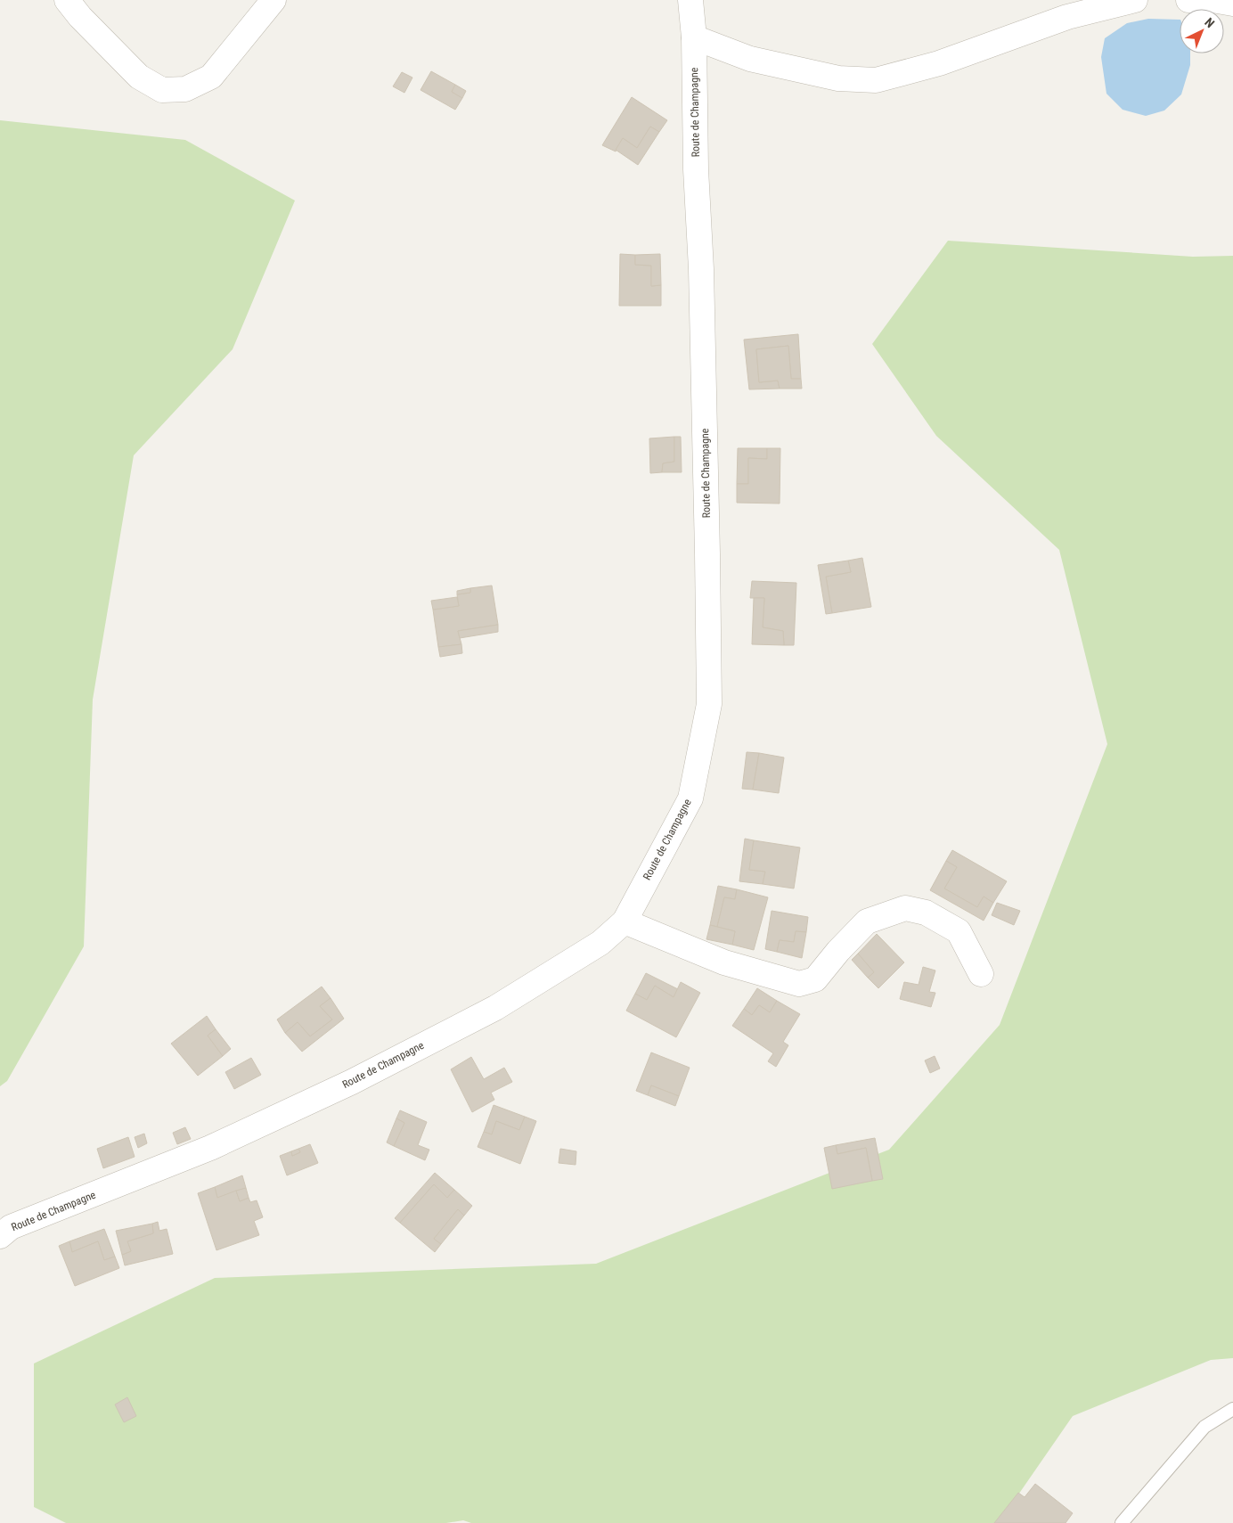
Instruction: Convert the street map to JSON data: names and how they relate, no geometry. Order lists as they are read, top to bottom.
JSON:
{
  "streets": {
    "street": ["Route de Champagne"]
  },
  "north": "top right"
}
